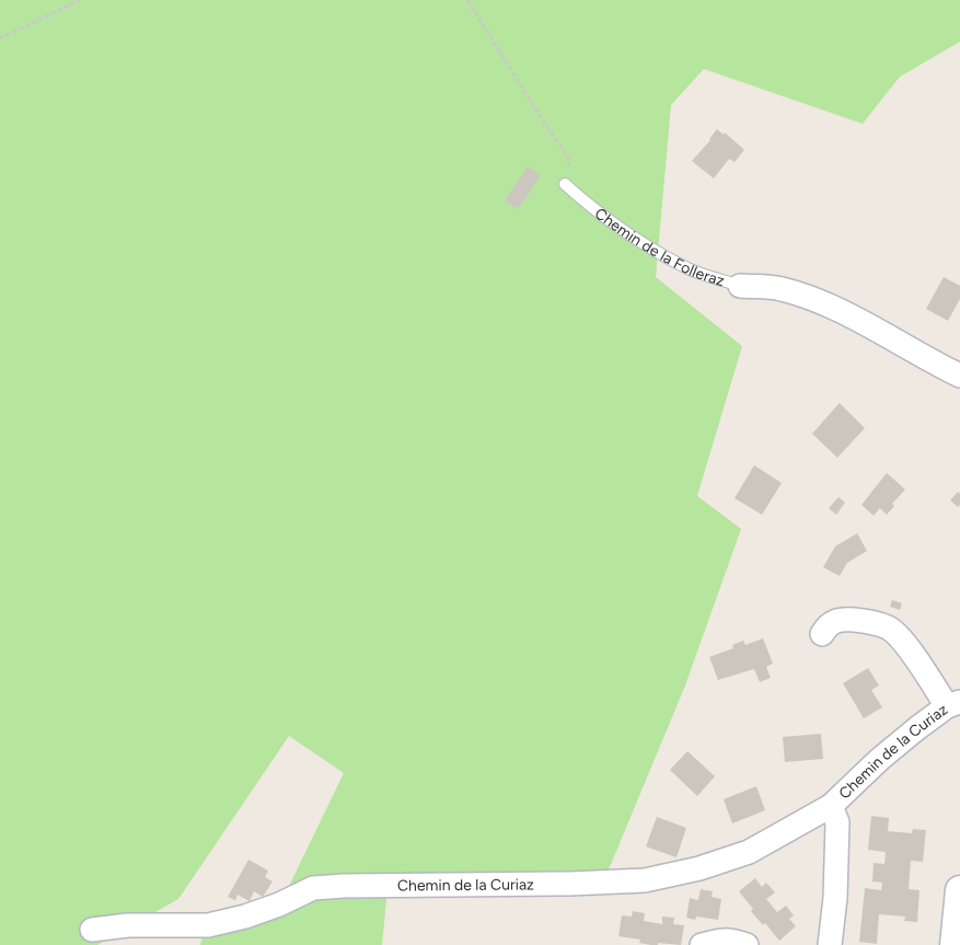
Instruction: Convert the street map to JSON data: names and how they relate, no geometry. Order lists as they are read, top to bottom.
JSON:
{
  "streets": {
    "street": ["Chemin de la Folleraz", "Chemin de la Curiaz"]
  }
}
